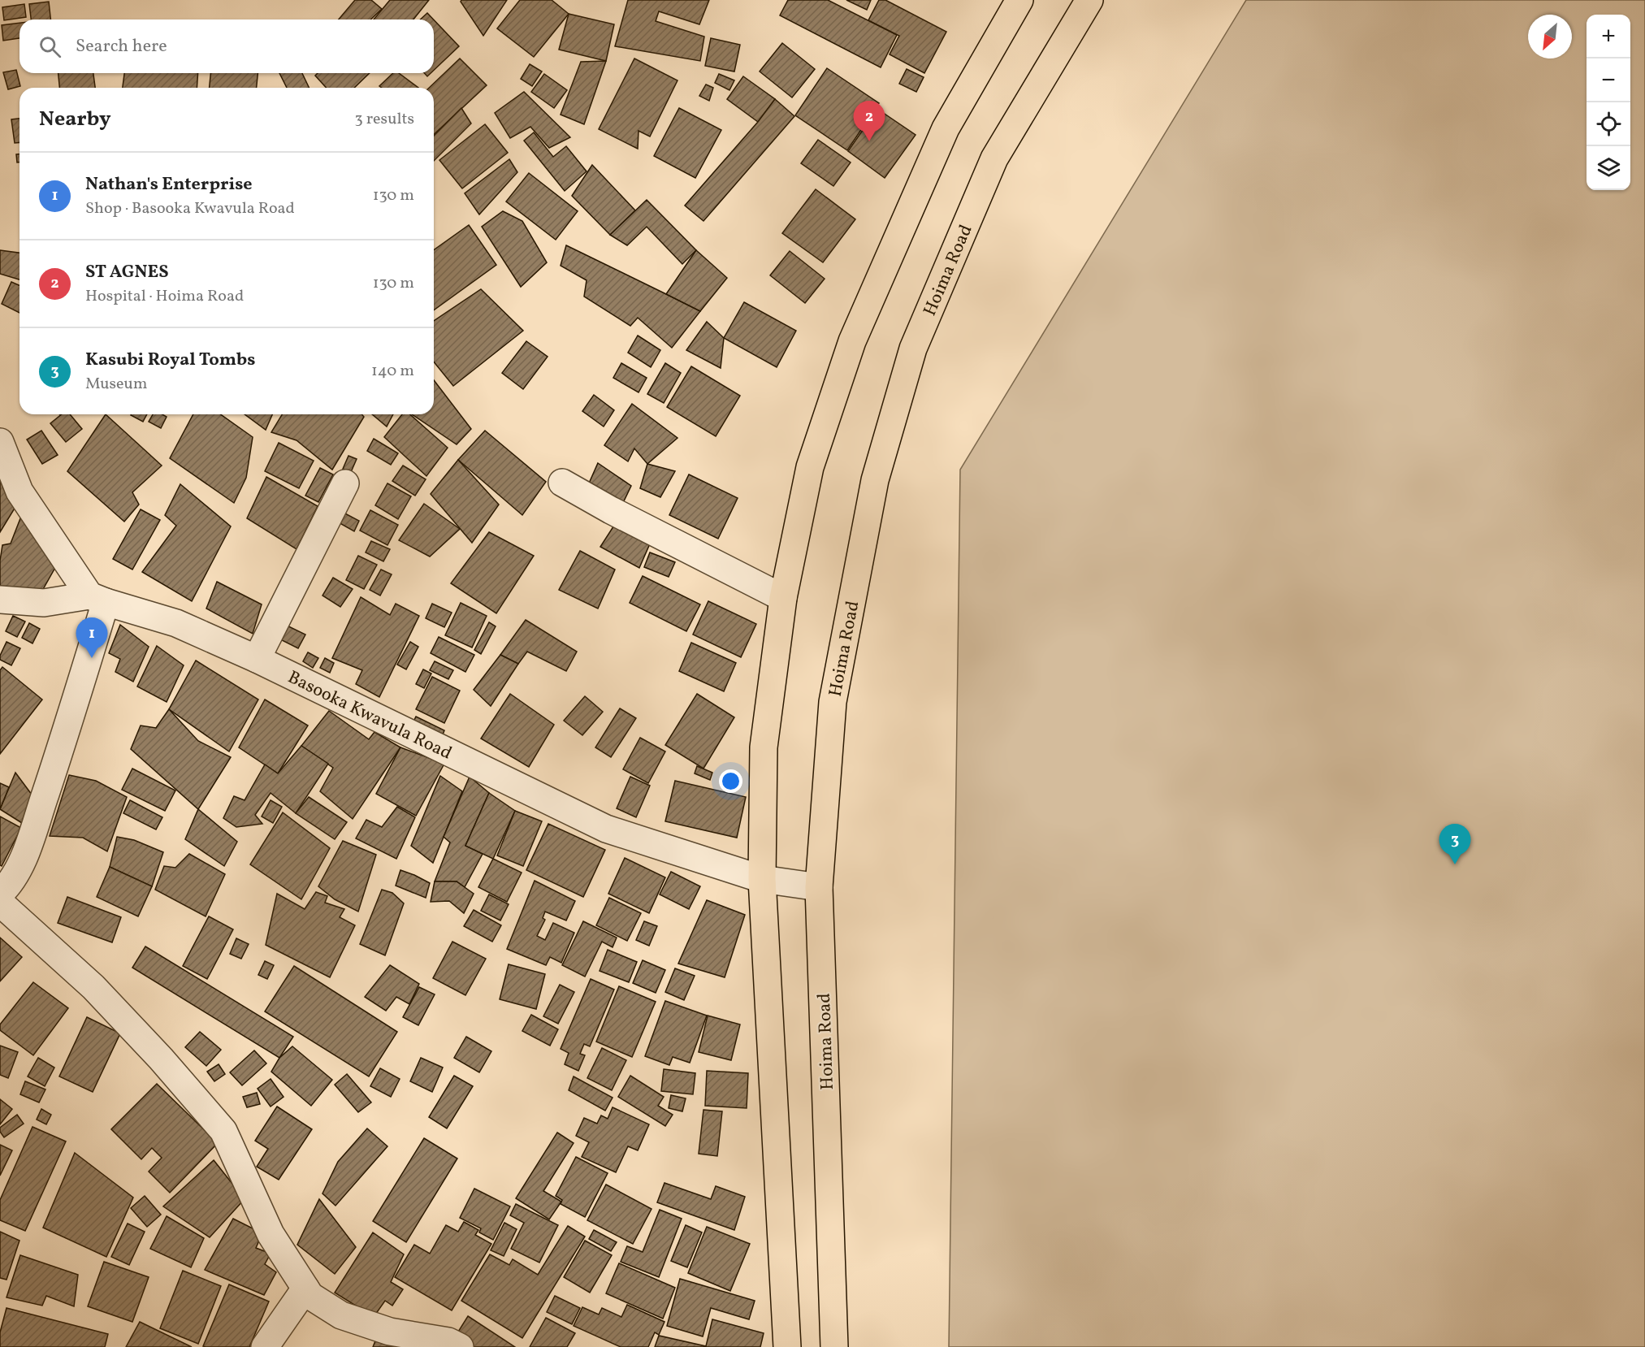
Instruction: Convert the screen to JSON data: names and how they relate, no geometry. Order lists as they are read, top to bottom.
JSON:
{
  "streets": {
    "main road": ["Hoima Road"],
    "street": ["Basooka Kwavula Road"]
  },
  "crossings": [
    ["Hoima Road", "Basooka Kwavula Road"]
  ],
  "north": "bottom left",
  "page": {
    "map_buttons": ["+", "−"],
    "search": "Search here",
    "heading": ["Nearby", "3 results"],
    "pins": ["2", "1", "3"],
    "list": [
      {
        "mark": "1",
        "name": "Nathan's Enterprise",
        "note": "Shop · Basooka Kwavula Road",
        "value": "130 m"
      },
      {
        "mark": "2",
        "name": "ST AGNES",
        "note": "Hospital · Hoima Road",
        "value": "130 m"
      },
      {
        "mark": "3",
        "name": "Kasubi Royal Tombs",
        "note": "Museum",
        "value": "140 m"
      }
    ]
  }
}
